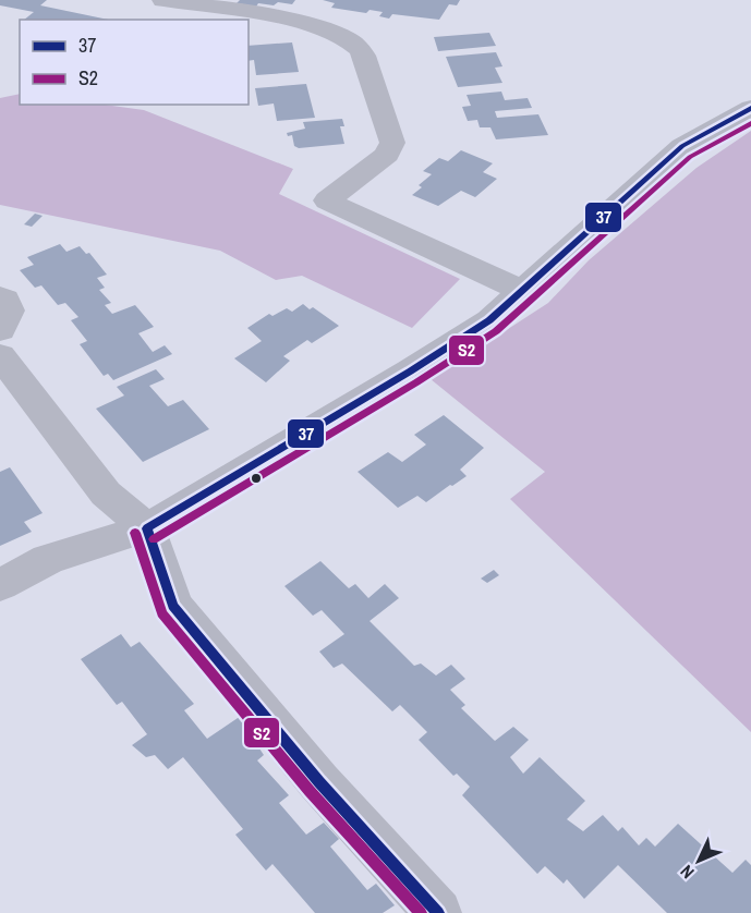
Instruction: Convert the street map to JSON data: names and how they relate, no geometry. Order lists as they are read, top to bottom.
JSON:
{
  "lines": ["transit line 37", "transit line S2"],
  "legend": ["37", "S2"],
  "north": "bottom left"
}
